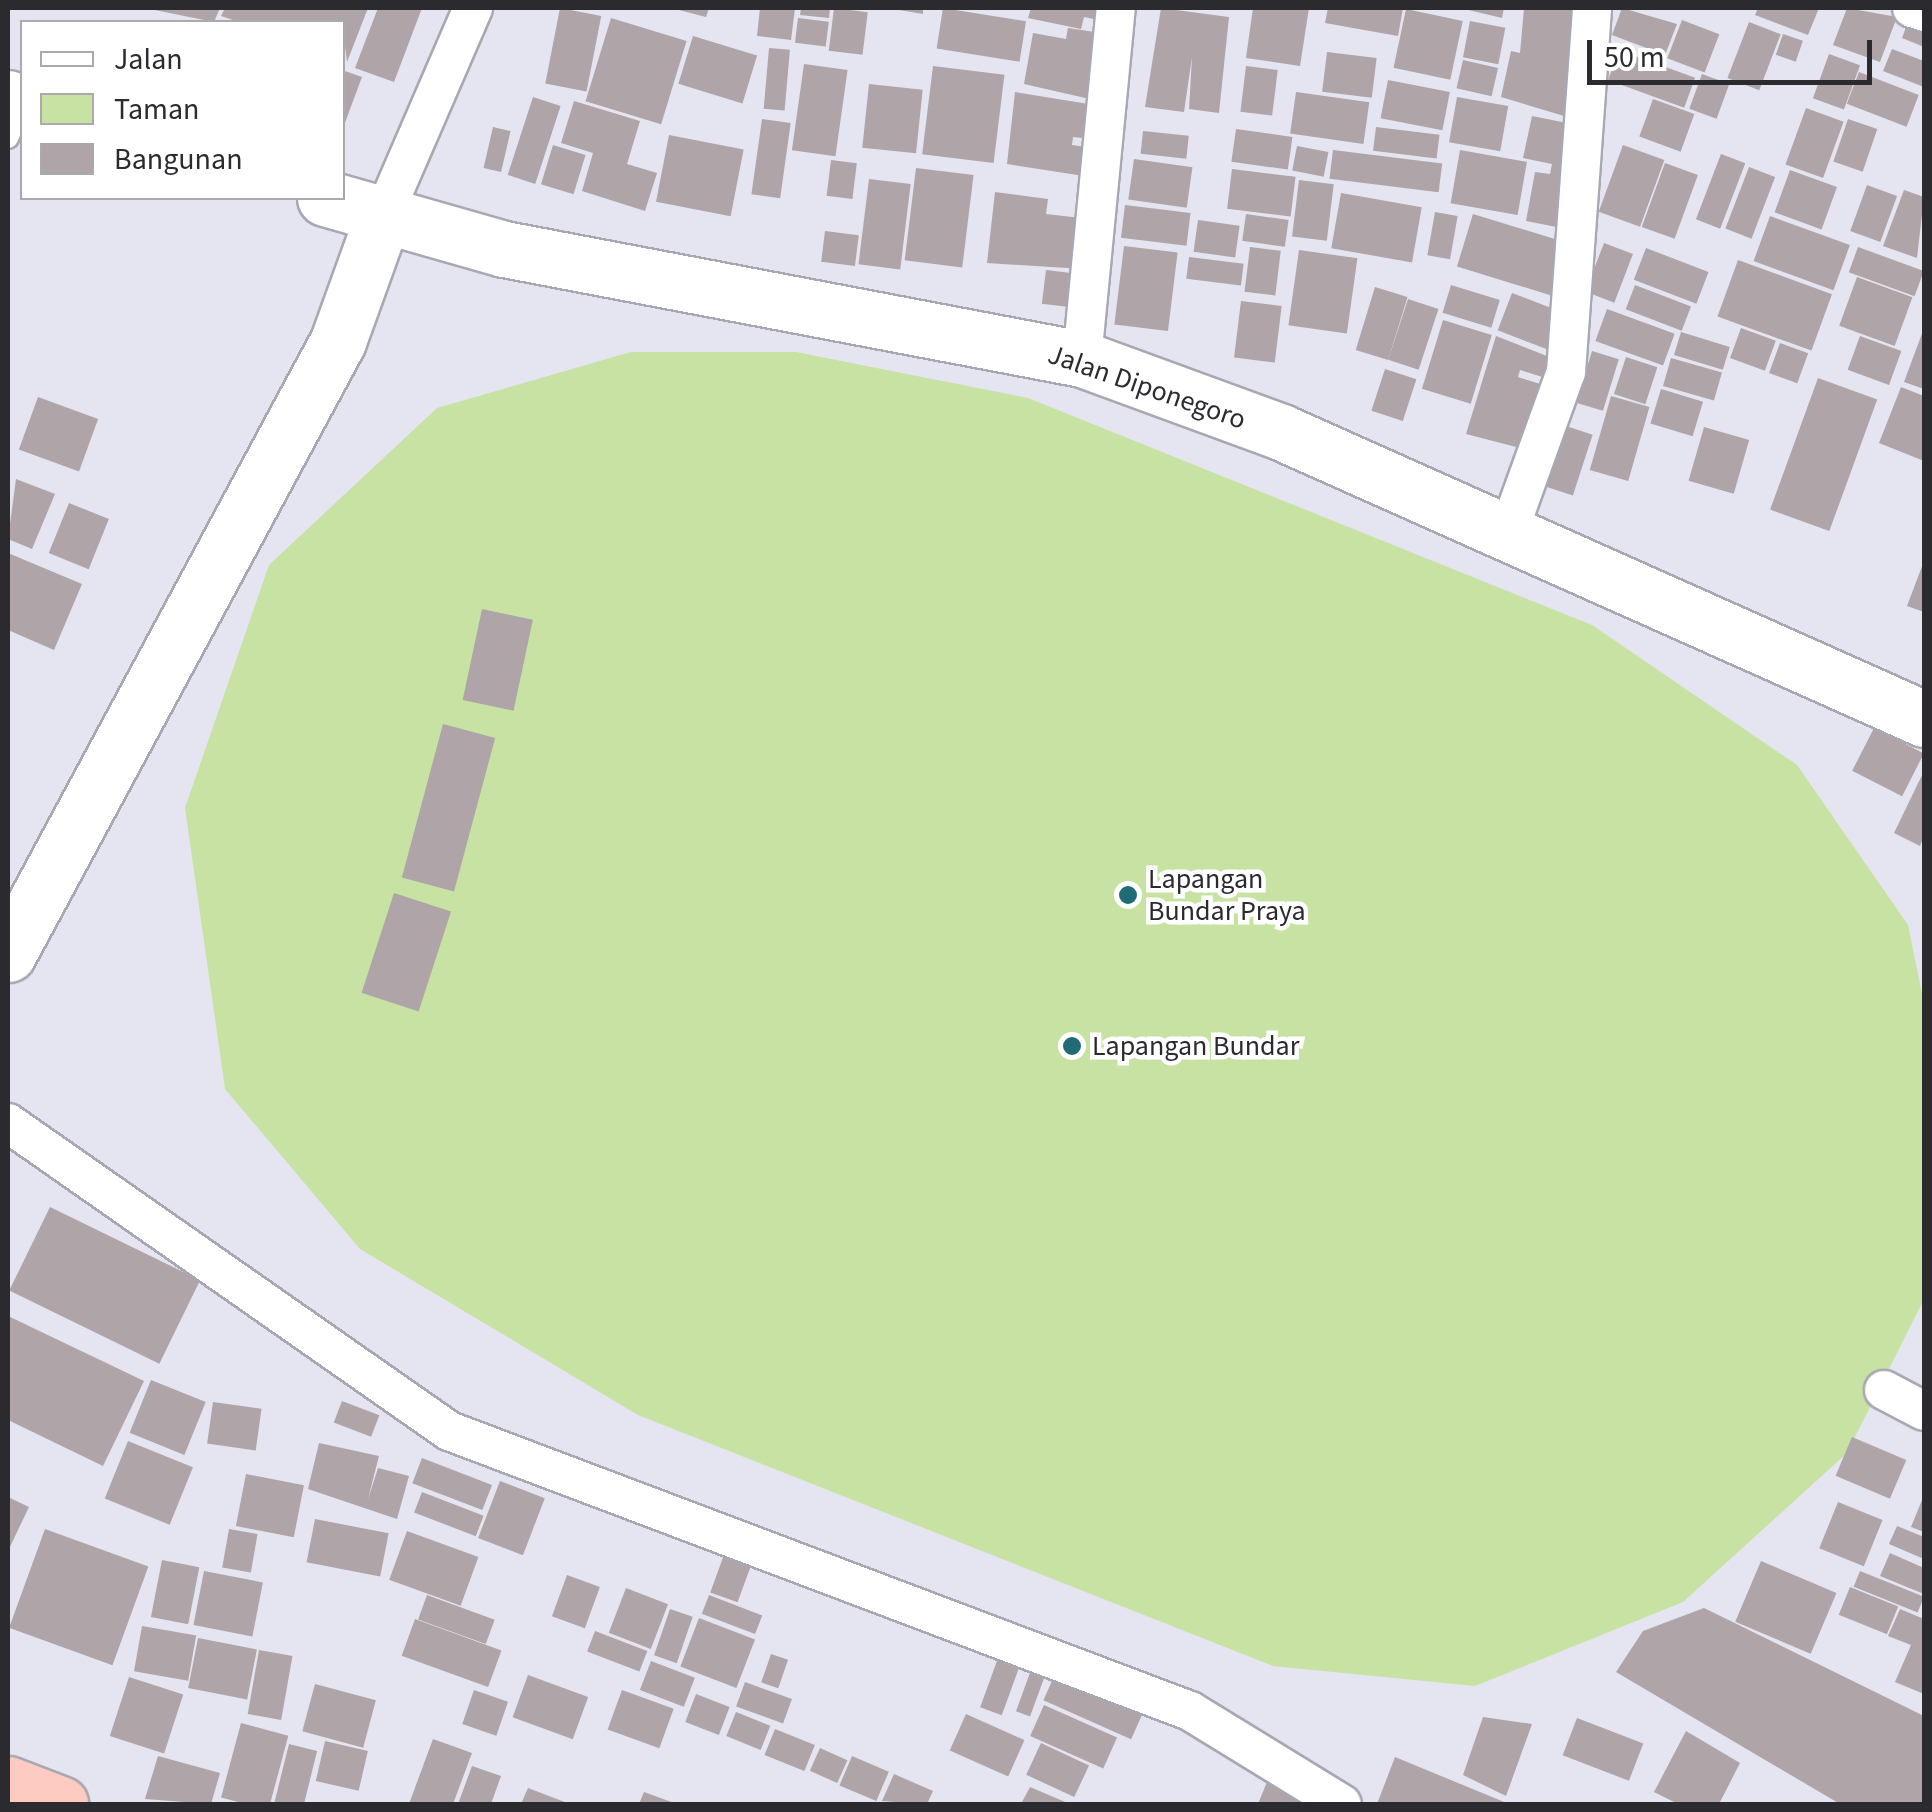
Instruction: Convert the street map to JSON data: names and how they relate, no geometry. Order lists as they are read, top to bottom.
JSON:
{
  "streets": {
    "main road": ["Jalan Diponegoro"]
  },
  "places": ["Lapangan Bundar Praya", "Lapangan Bundar"],
  "legend": ["Jalan", "Taman", "Bangunan"],
  "scale_bar": "50 m"
}
